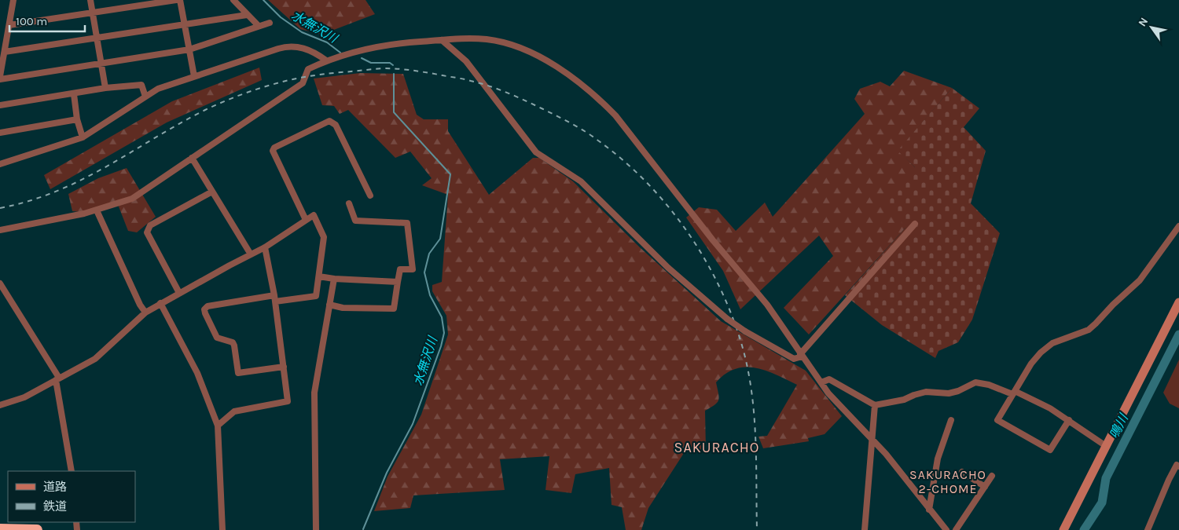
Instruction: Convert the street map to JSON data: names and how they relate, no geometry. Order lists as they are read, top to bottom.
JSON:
{
  "districts": ["SAKURACHO", "SAKURACHO 2-CHOME"],
  "water": ["水無沢川", "鳴川"],
  "legend": ["道路", "鉄道"],
  "scale_bar": "100 m",
  "north": "top left"
}
